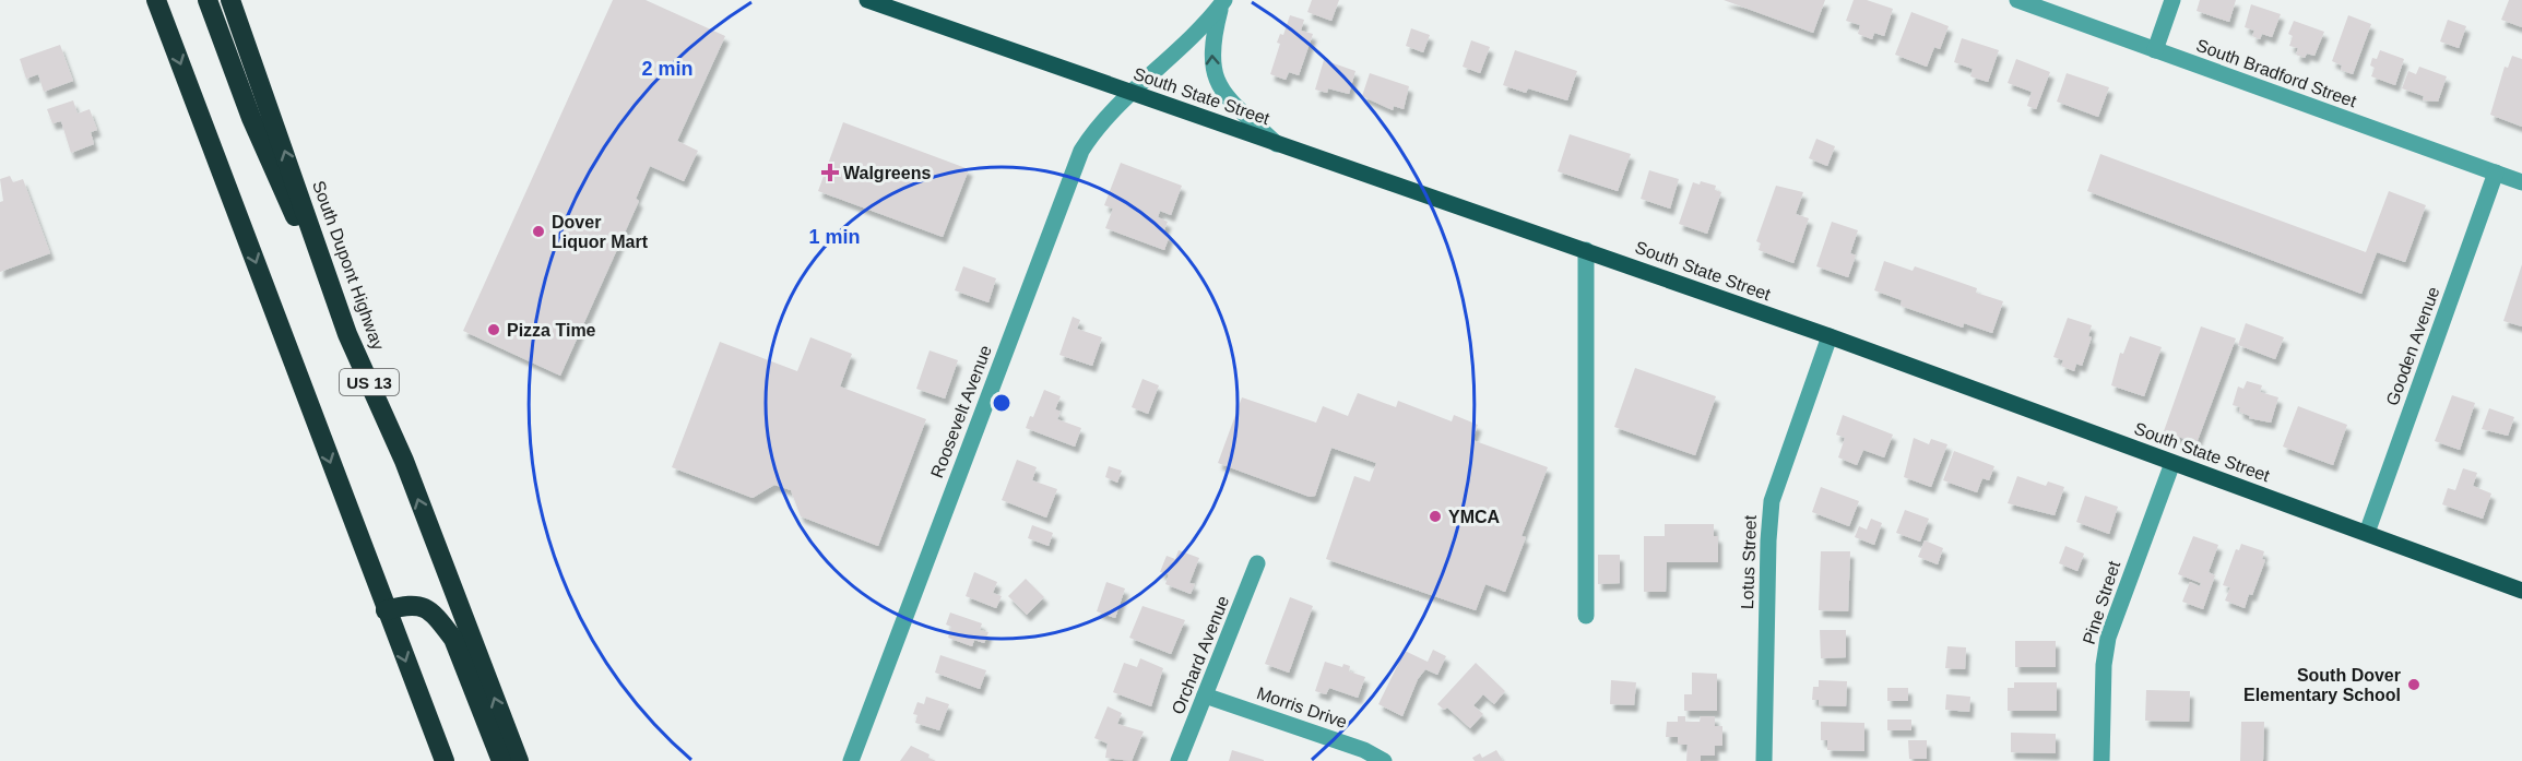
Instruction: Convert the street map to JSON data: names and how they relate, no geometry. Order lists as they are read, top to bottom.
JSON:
{
  "streets": {
    "highway": ["South Dupont Highway", "US 13"],
    "main road": ["South State Street"],
    "street": [
      "South Bradford Street",
      "Gooden Avenue",
      "Roosevelt Avenue",
      "Lotus Street",
      "Pine Street",
      "Orchard Avenue",
      "Morris Drive"
    ]
  },
  "crossings": [
    ["South Bradford Street", "Gooden Avenue"],
    ["South State Street", "Gooden Avenue"],
    ["South State Street", "Roosevelt Avenue"],
    ["South State Street", "Lotus Street"],
    ["South State Street", "Pine Street"],
    ["Orchard Avenue", "Morris Drive"]
  ],
  "places": {
    "health": ["Walgreens"],
    "other": [
      "Dover Liquor Mart",
      "Pizza Time",
      "YMCA",
      "South Dover Elementary School"
    ]
  },
  "rings": ["2 min", "1 min"]
}
